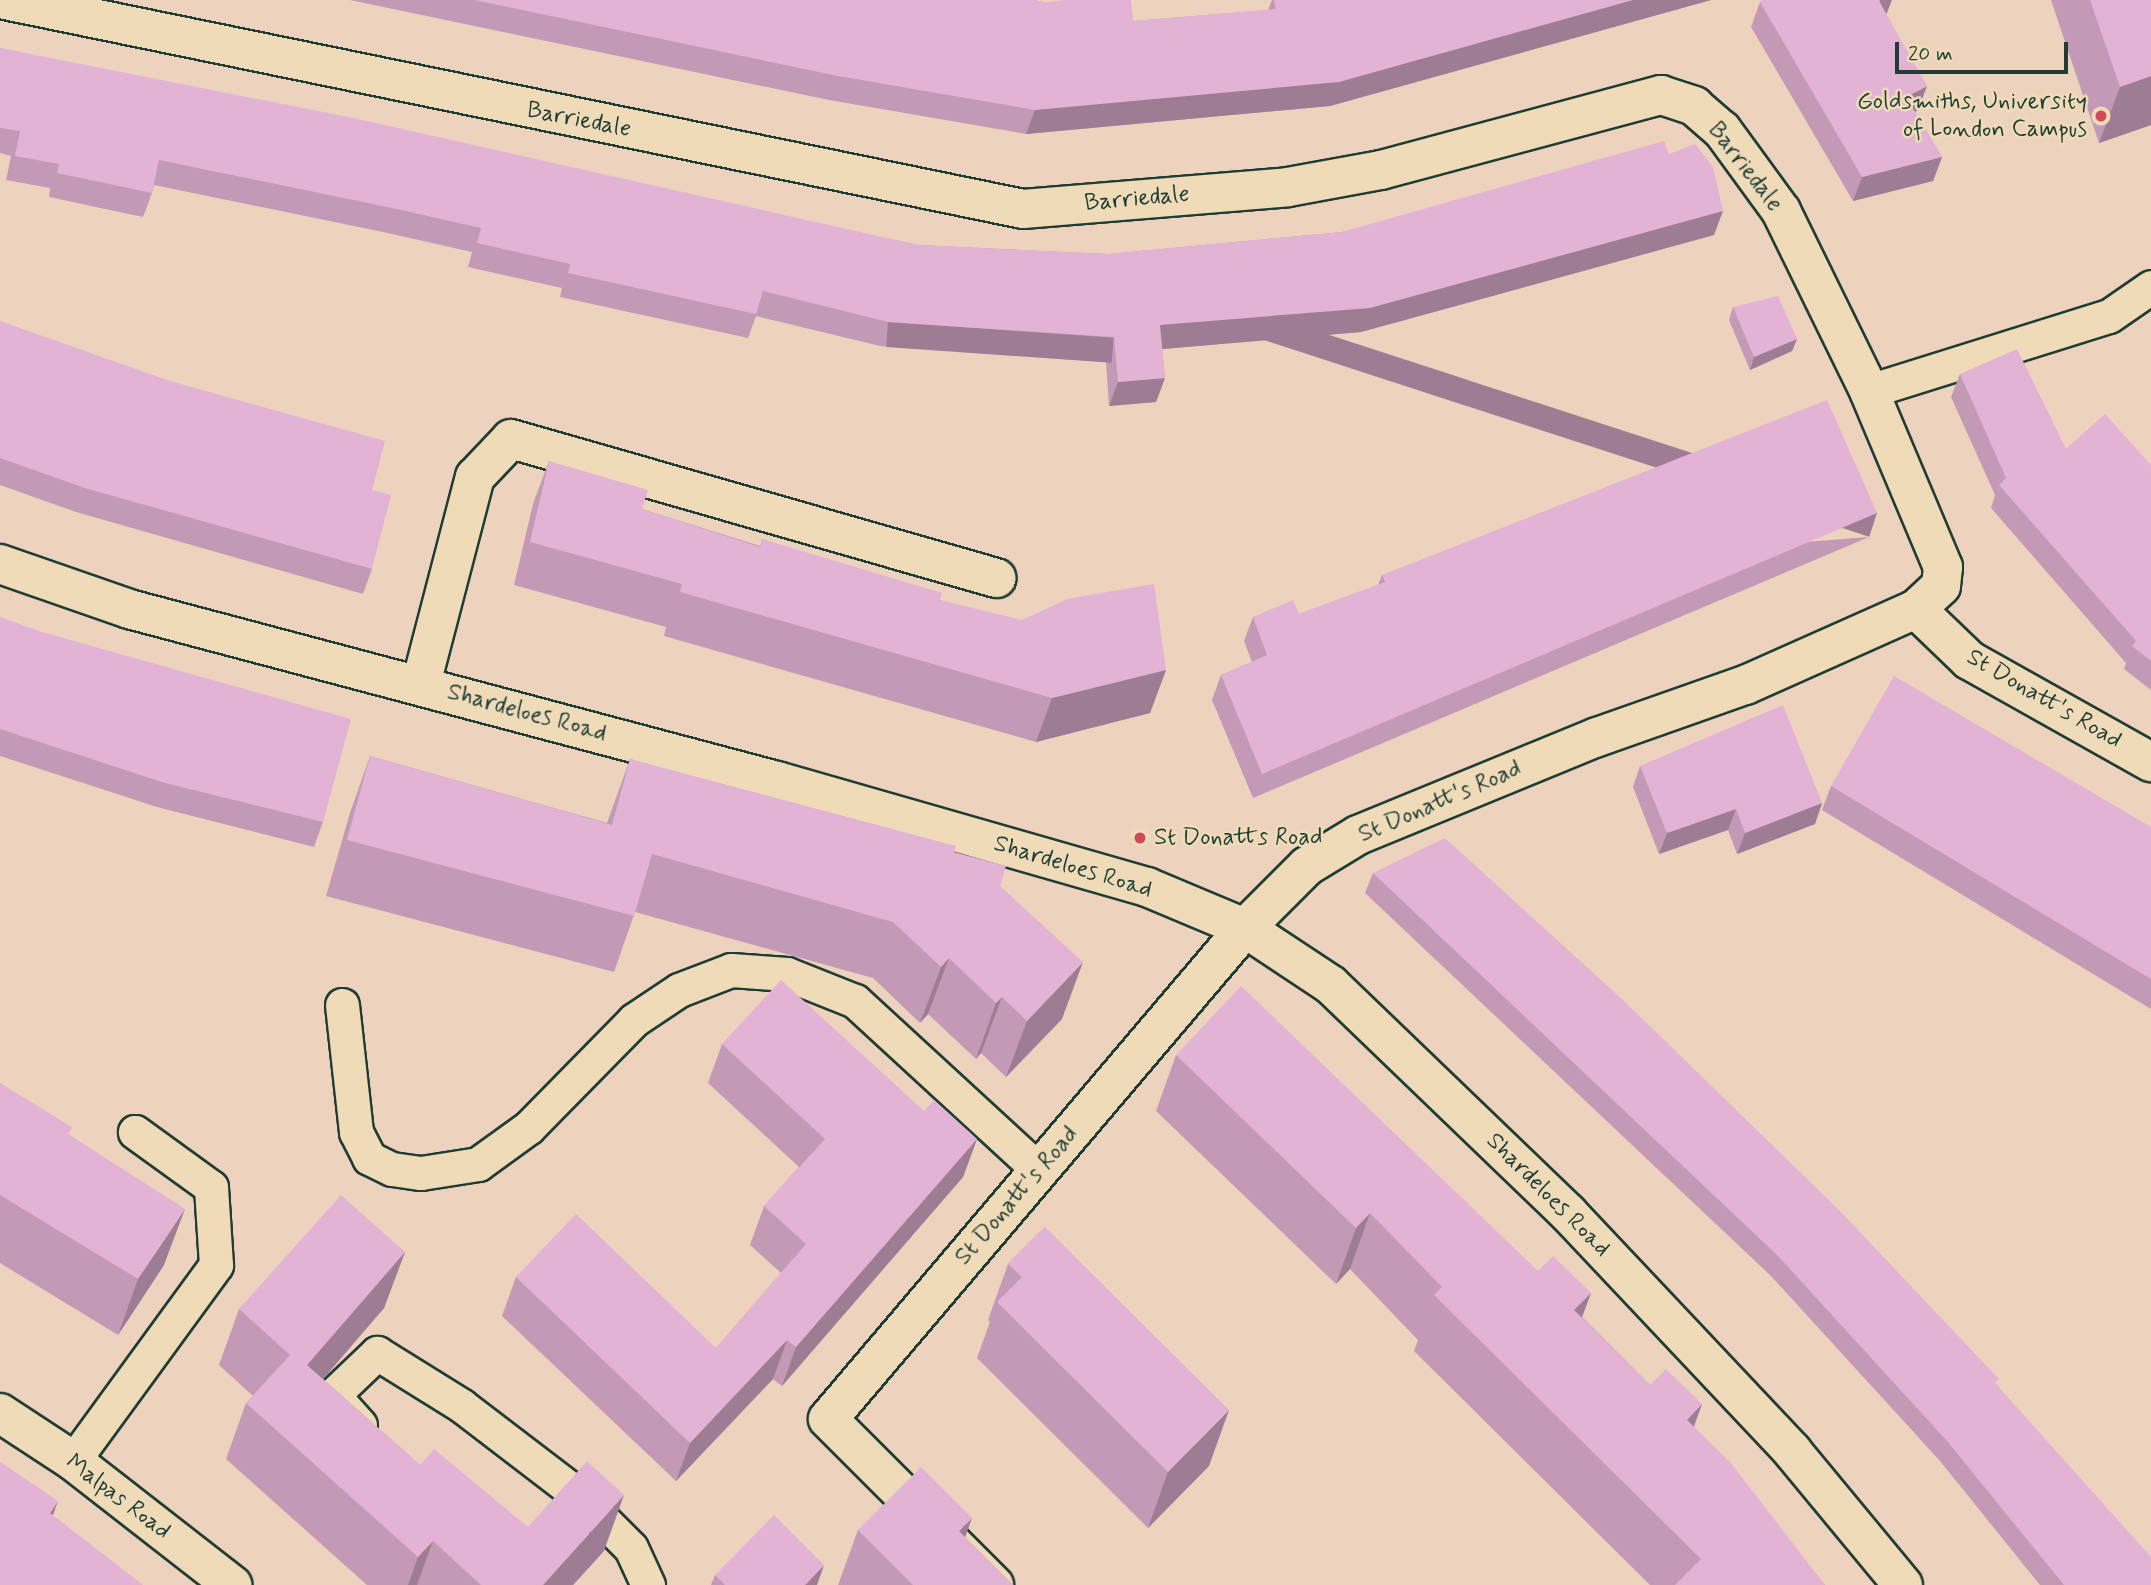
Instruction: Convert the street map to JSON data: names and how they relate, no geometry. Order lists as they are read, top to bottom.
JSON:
{
  "streets": {
    "street": [
      "Barriedale",
      "St Donatt's Road",
      "Shardeloes Road",
      "Malpas Road"
    ]
  },
  "crossings": [
    ["Barriedale", "St Donatt's Road"],
    ["St Donatt's Road", "Shardeloes Road"]
  ],
  "places": ["Goldsmiths, University of London Campus", "St Donatts Road"],
  "scale_bar": "20 m"
}
